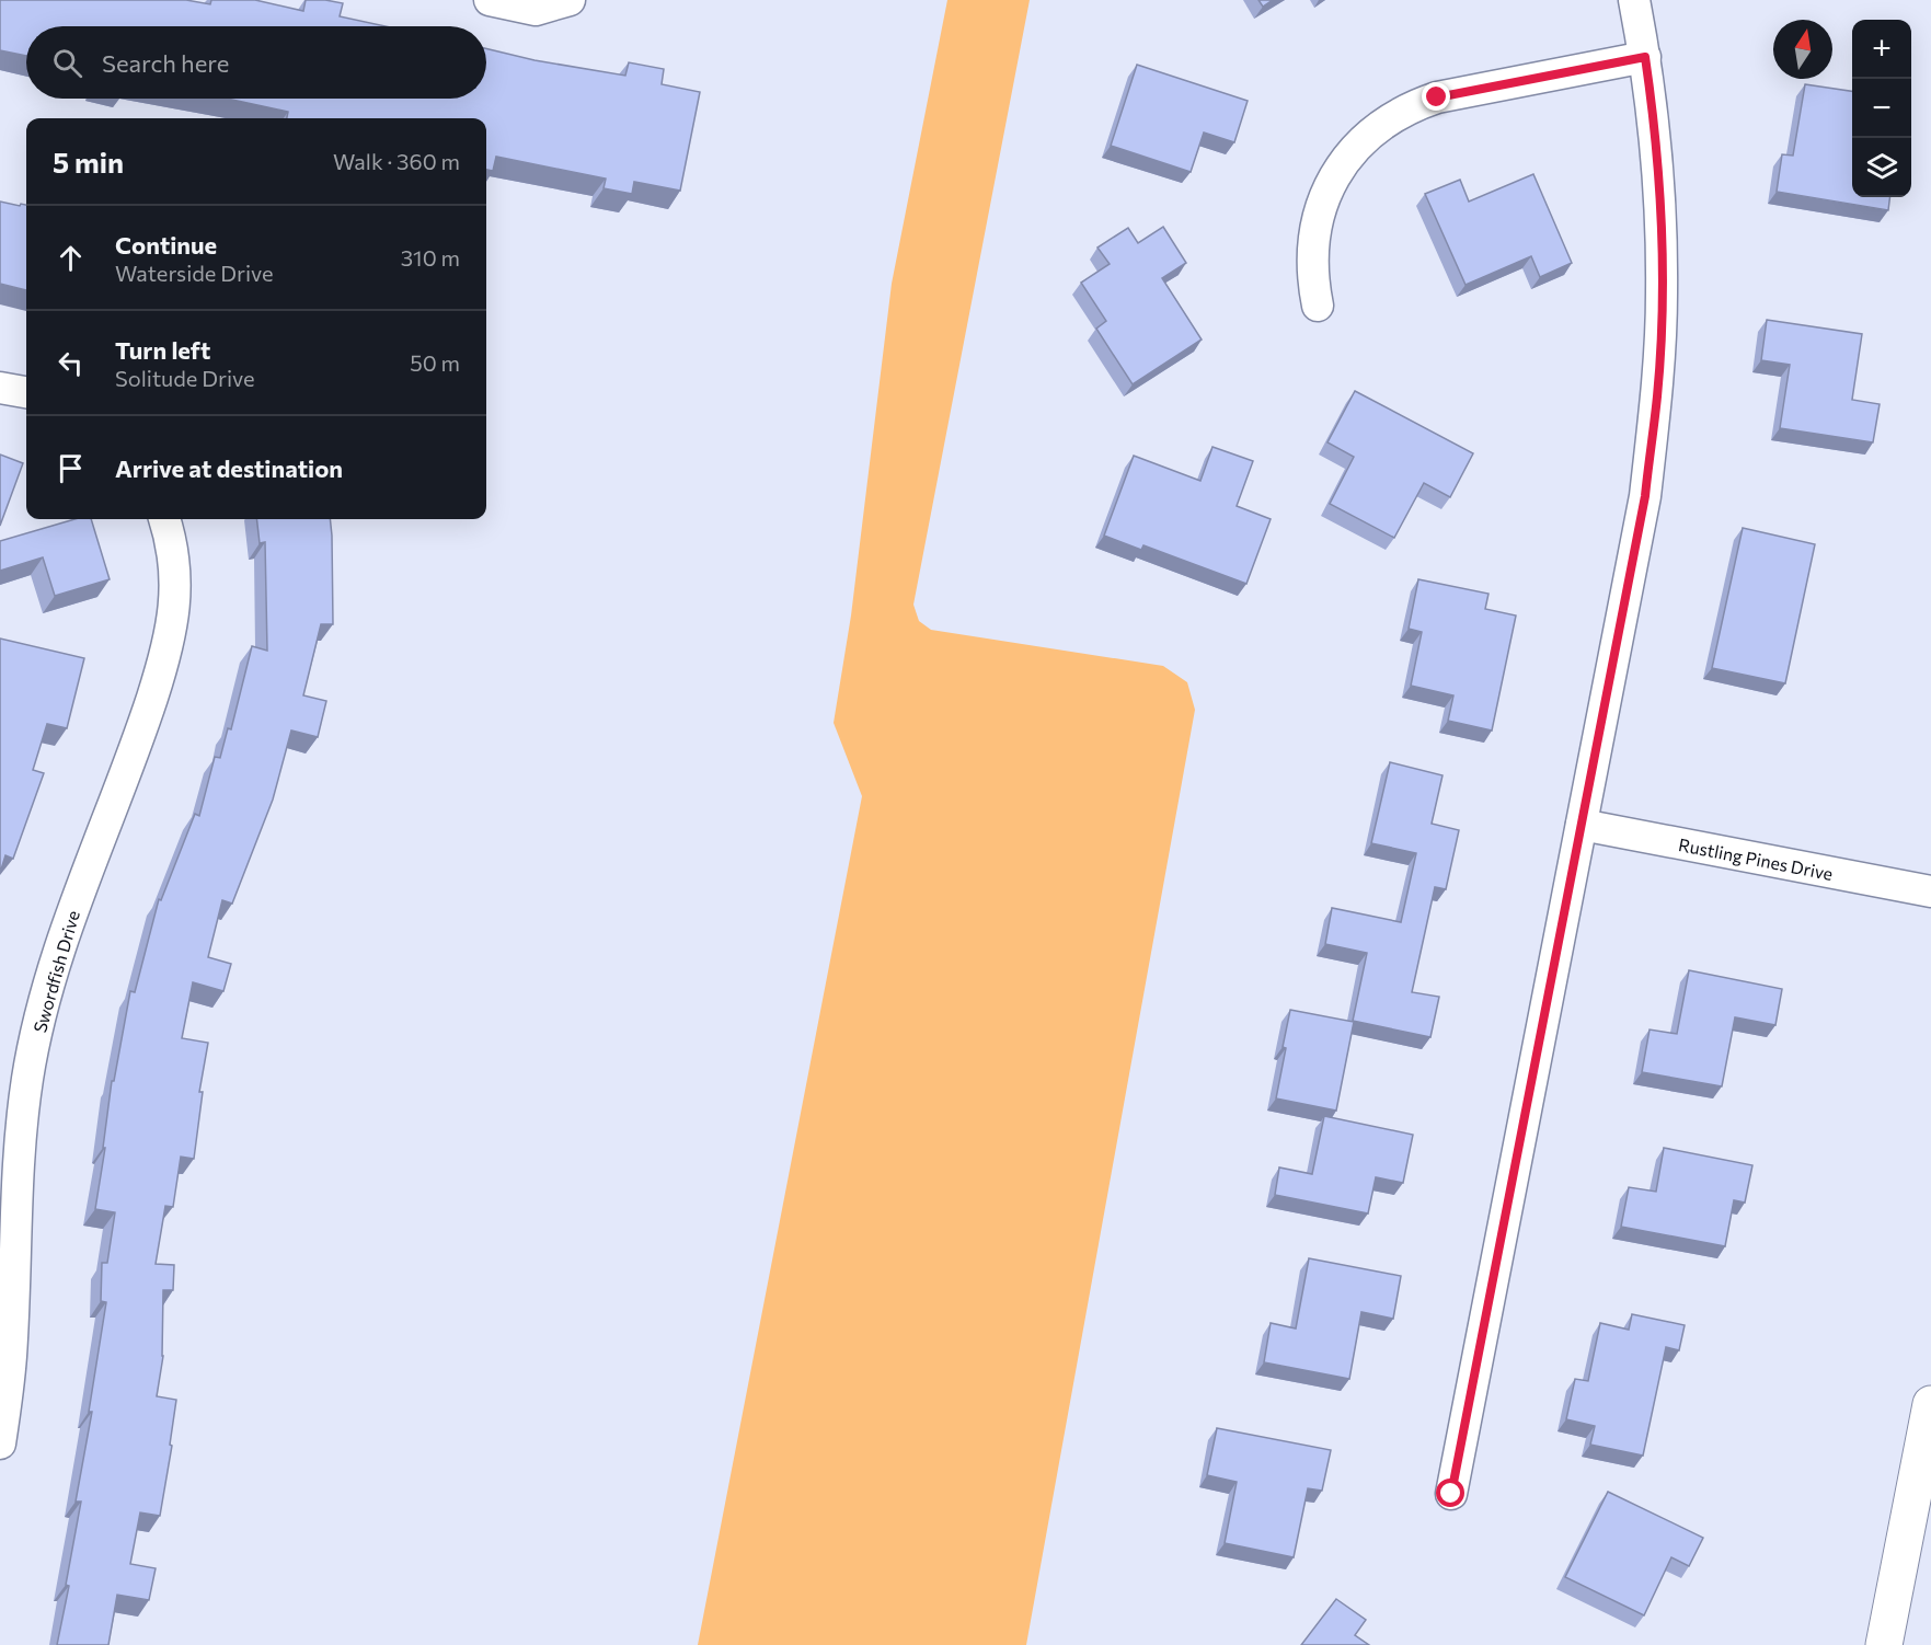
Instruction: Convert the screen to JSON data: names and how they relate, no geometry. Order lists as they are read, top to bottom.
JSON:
{
  "streets": {
    "street": ["Rustling Pines Drive", "Swordfish Drive"]
  },
  "north": "top",
  "page": {
    "map_buttons": ["+", "−"],
    "search": "Search here",
    "heading": ["5 min", "Walk · 360 m"],
    "list": [
      ["Continue", "Waterside Drive", "310 m"],
      ["Turn left", "Solitude Drive", "50 m"],
      "Arrive at destination"
    ]
  }
}
